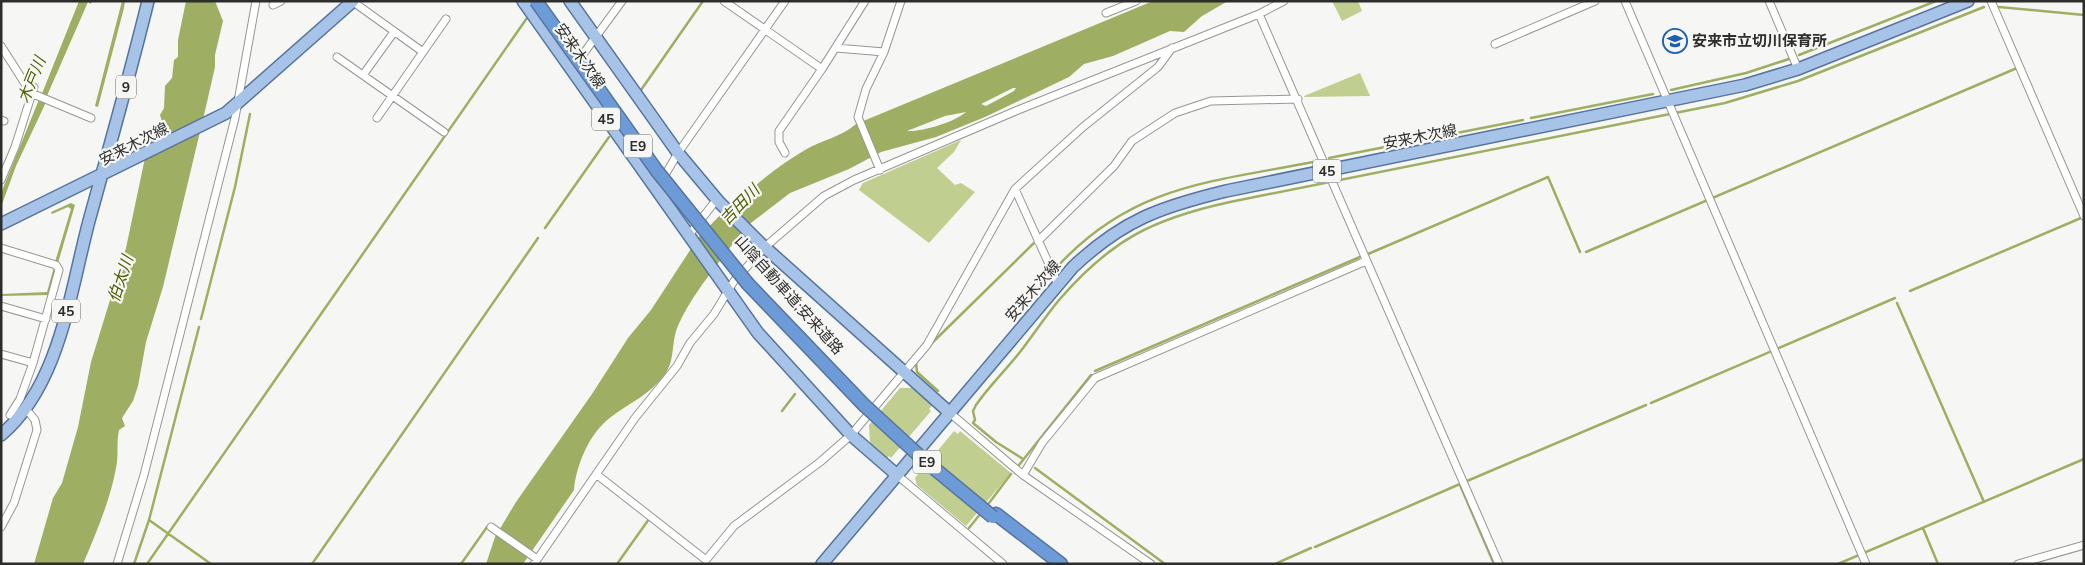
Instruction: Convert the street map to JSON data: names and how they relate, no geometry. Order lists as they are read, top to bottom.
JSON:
{
  "streets": {
    "highway": ["E9", "山陰自動車道;安来道路"],
    "main road": ["安来木次線", "9", "45"]
  },
  "crossings": [
    ["安来木次線", "9"]
  ],
  "water": ["木戸川", "吉田川", "伯太川"],
  "places": {
    "school or university": ["安来市立切川保育所"]
  }
}
